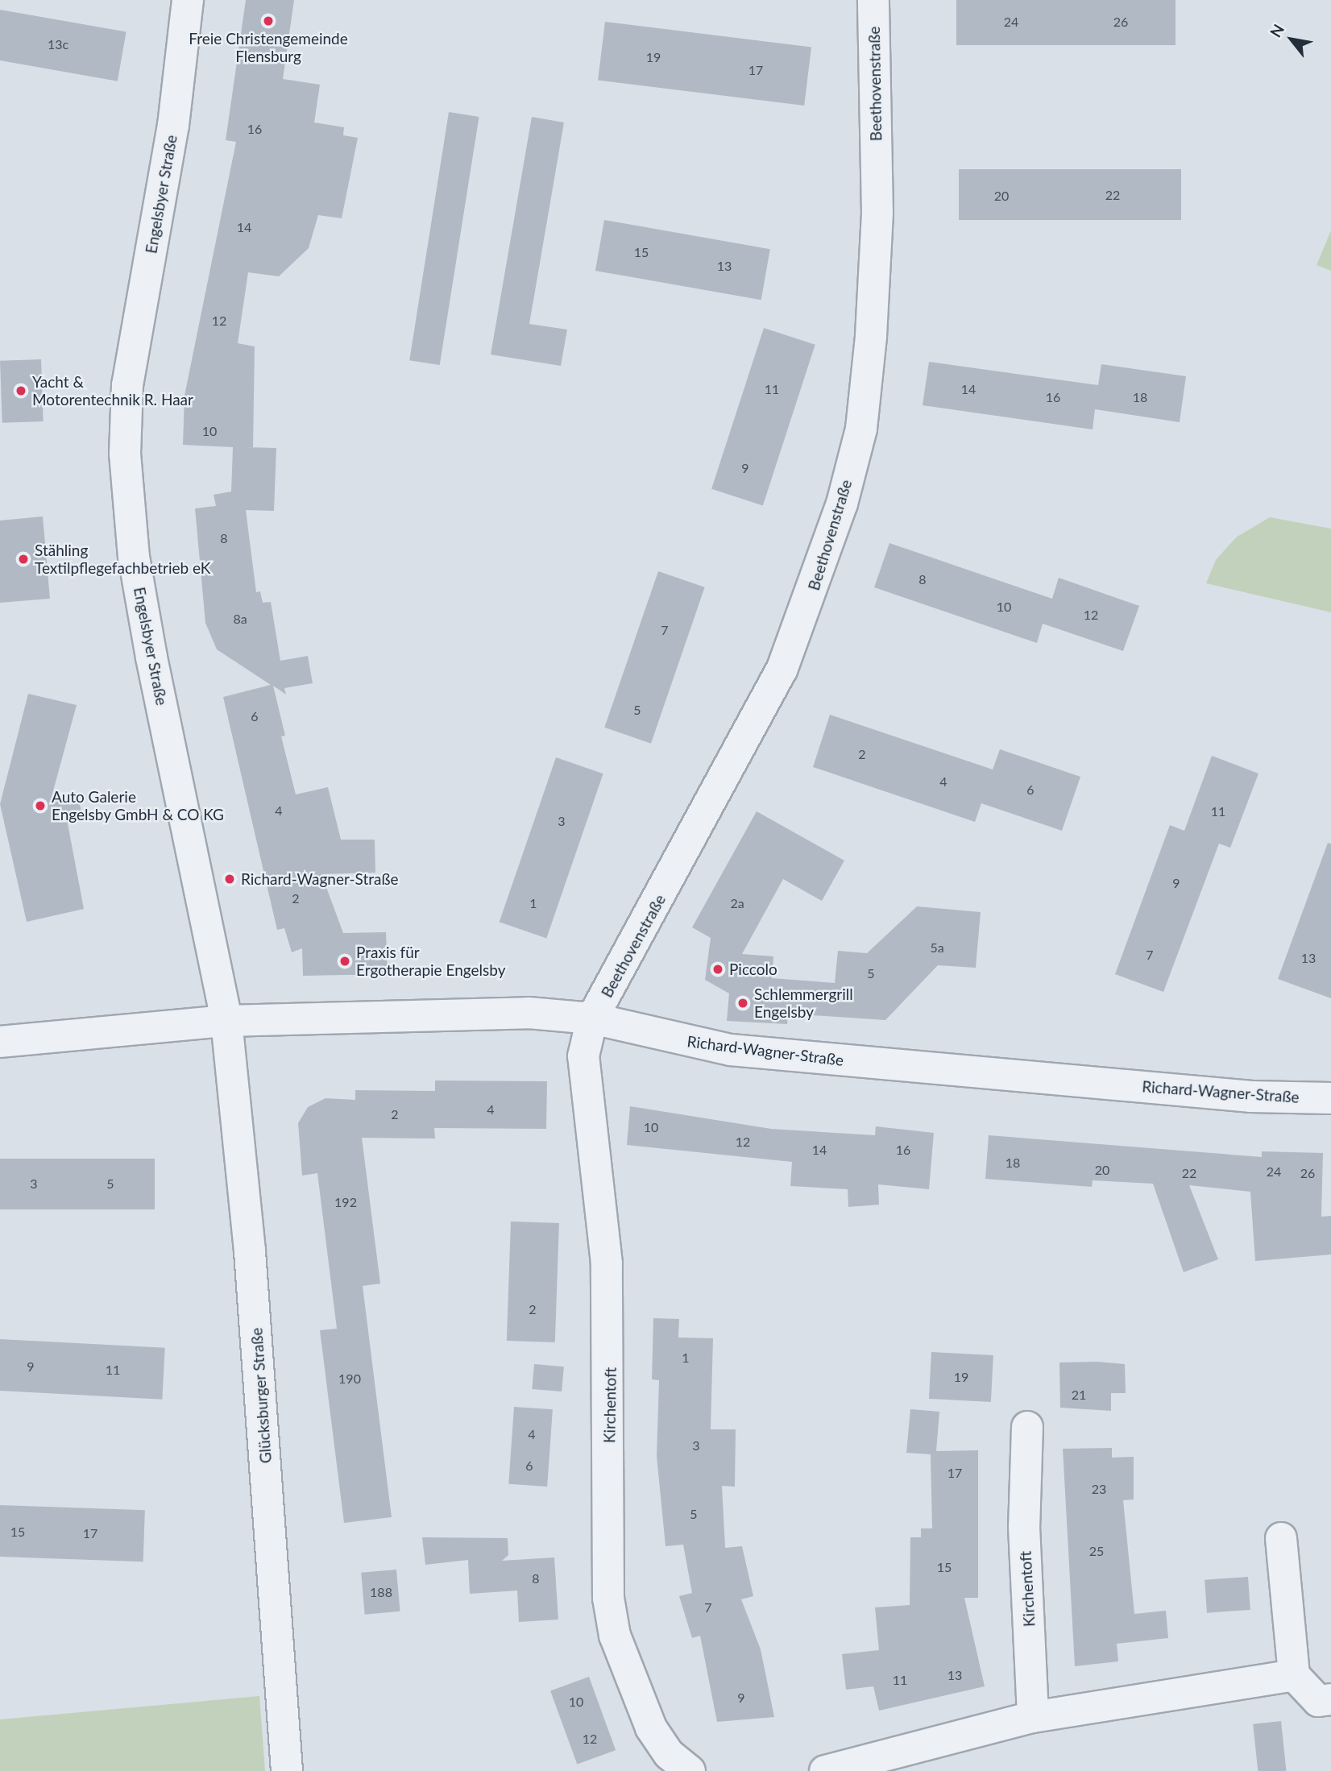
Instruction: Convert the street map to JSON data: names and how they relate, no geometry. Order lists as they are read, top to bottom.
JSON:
{
  "streets": {
    "street": [
      "Beethovenstraße",
      "Engelsbyer Straße",
      "Richard-Wagner-Straße",
      "Glücksburger Straße",
      "Kirchentoft"
    ]
  },
  "crossings": [
    ["Beethovenstraße", "Richard-Wagner-Straße"],
    ["Beethovenstraße", "Kirchentoft"],
    ["Engelsbyer Straße", "Richard-Wagner-Straße"],
    ["Engelsbyer Straße", "Glücksburger Straße"],
    ["Richard-Wagner-Straße", "Glücksburger Straße"],
    ["Richard-Wagner-Straße", "Kirchentoft"]
  ],
  "places": [
    "Freie Christengemeinde Flensburg",
    "Yacht & Motorentechnik R. Haar",
    "Stähling Textilpflegefachbetrieb eK",
    "Auto Galerie Engelsby GmbH & CO KG",
    "Richard-Wagner-Straße",
    "Praxis für Ergotherapie Engelsby",
    "Piccolo",
    "Schlemmergrill Engelsby"
  ],
  "house_numbers": [
    "24",
    "26",
    "13c",
    "19",
    "17",
    "16",
    "22",
    "20",
    "14",
    "15",
    "13",
    "12",
    "11",
    "14",
    "16",
    "18",
    "10",
    "9",
    "8",
    "8",
    "10",
    "12",
    "8a",
    "7",
    "5",
    "6",
    "2",
    "4",
    "6",
    "4",
    "11",
    "3",
    "9",
    "2",
    "1",
    "2a",
    "5a",
    "7",
    "13",
    "5",
    "4",
    "2",
    "10",
    "12",
    "14",
    "16",
    "18",
    "20",
    "24",
    "22",
    "26",
    "3",
    "5",
    "192",
    "2",
    "1",
    "9",
    "11",
    "19",
    "190",
    "21",
    "4",
    "3",
    "6",
    "17",
    "23",
    "5",
    "15",
    "17",
    "25",
    "15",
    "8",
    "188",
    "7",
    "13",
    "11",
    "9",
    "10",
    "12"
  ],
  "north": "top left"
}
